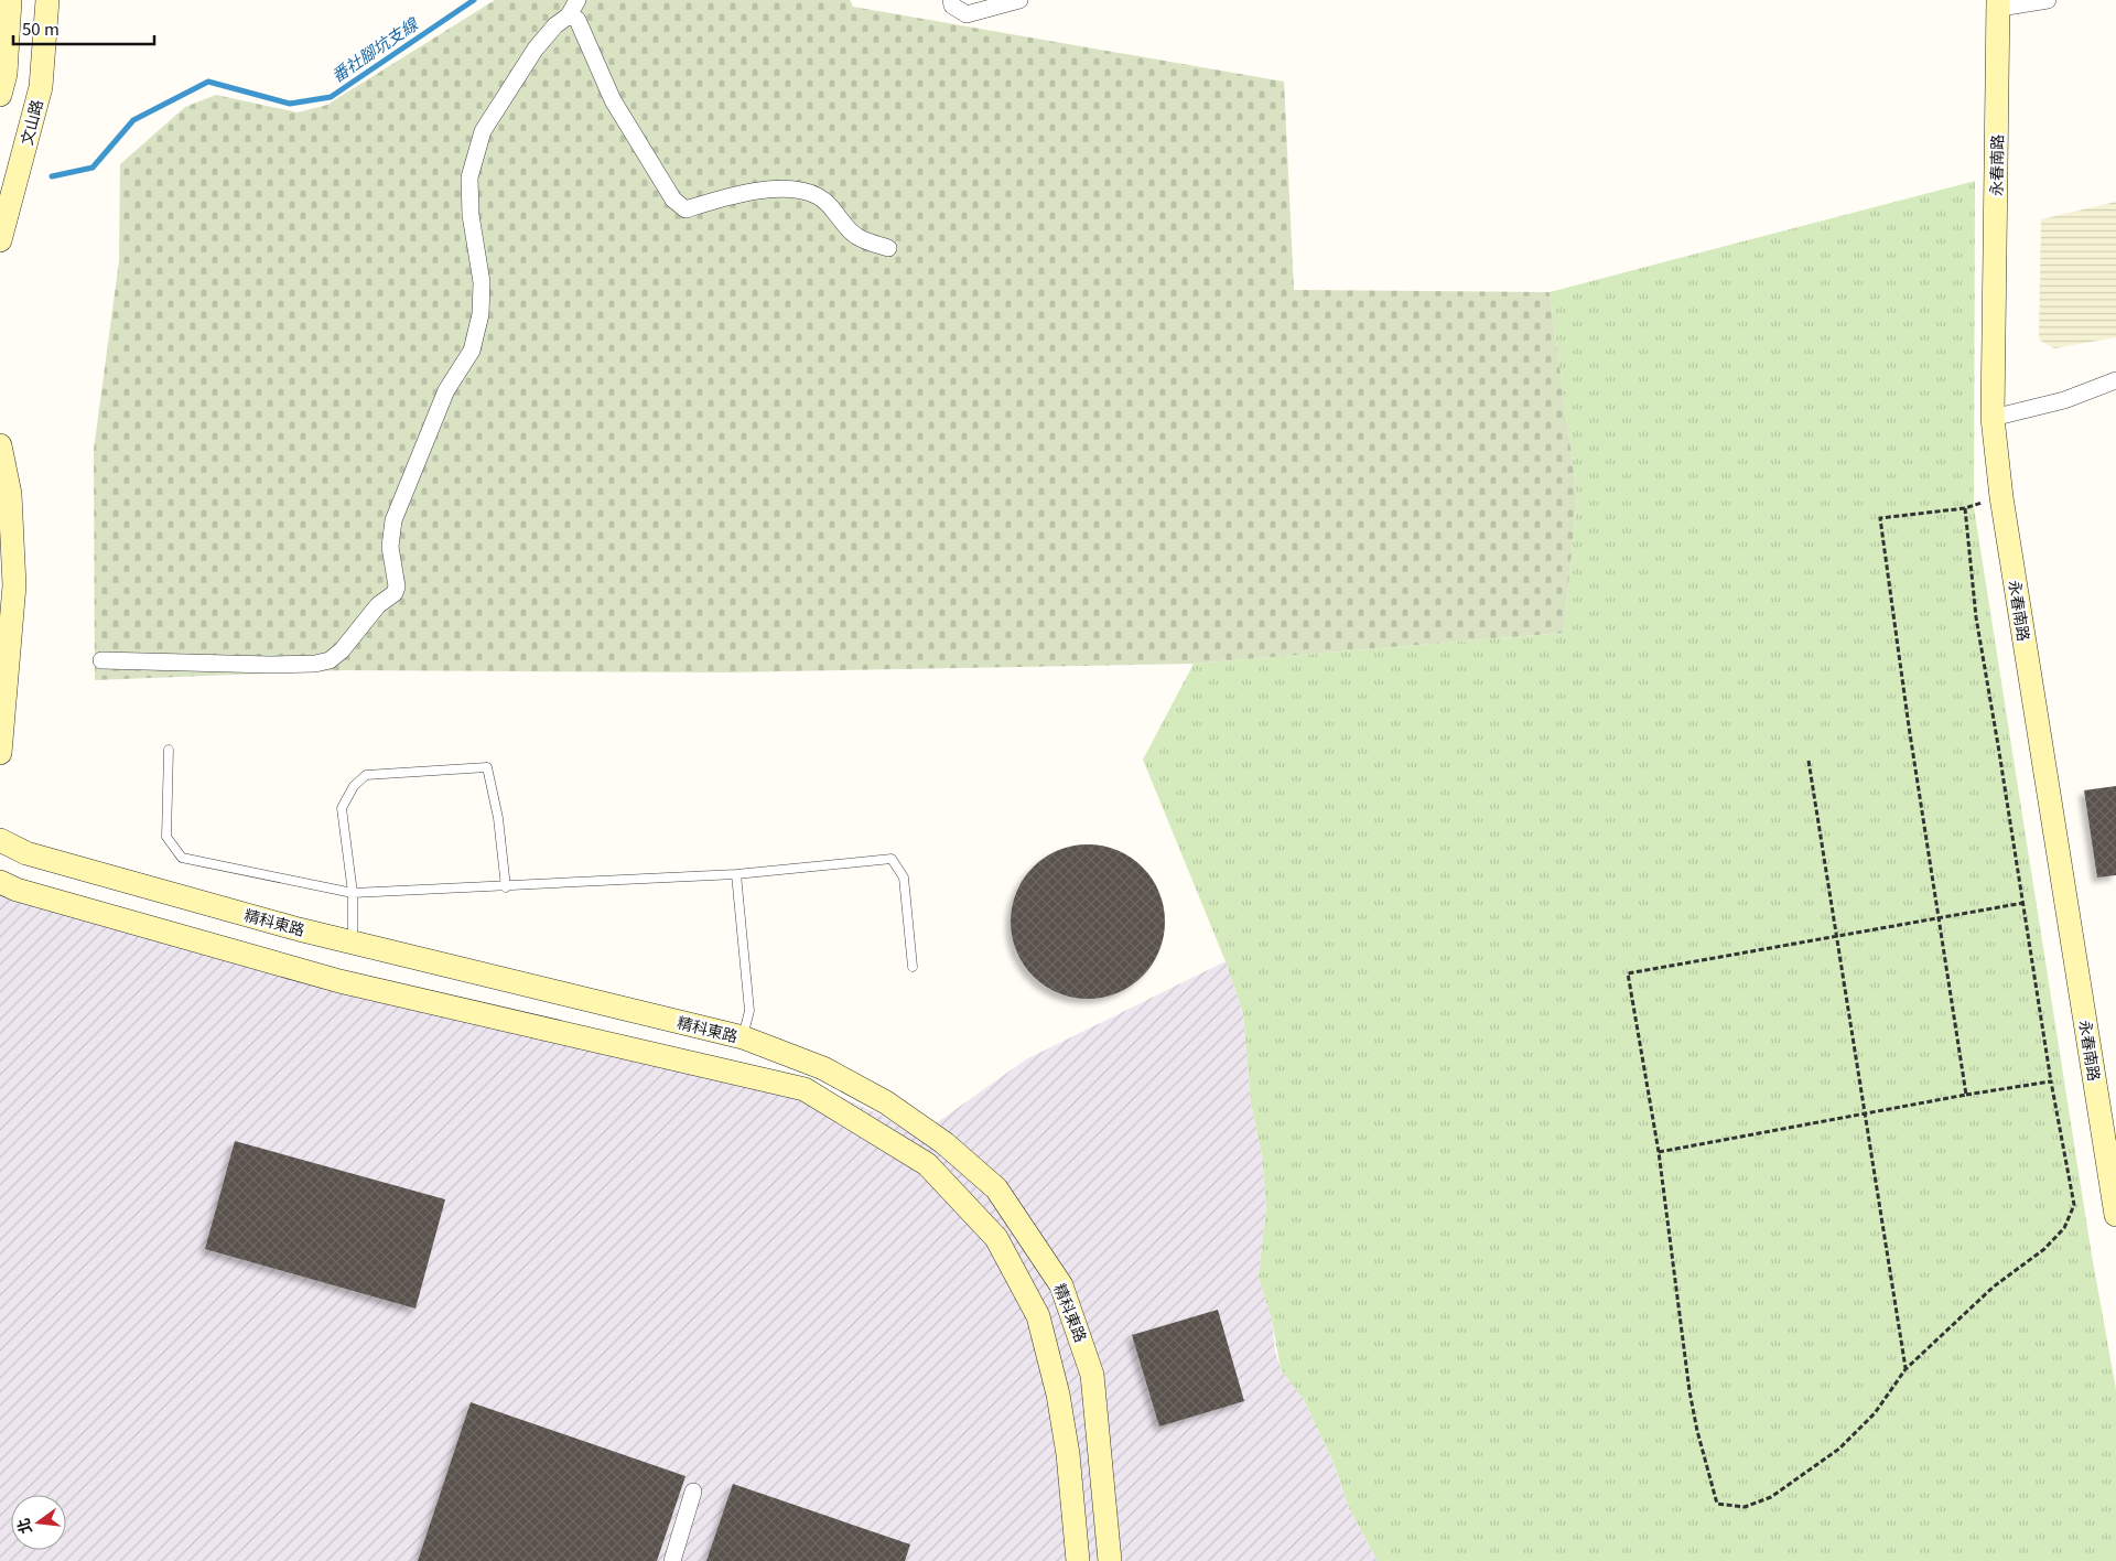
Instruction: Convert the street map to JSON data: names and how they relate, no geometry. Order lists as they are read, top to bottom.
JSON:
{
  "streets": {
    "street": ["文山路", "永春南路", "精科東路"]
  },
  "water": ["番社腳坑支線"],
  "scale_bar": "50 m",
  "north": "left"
}
